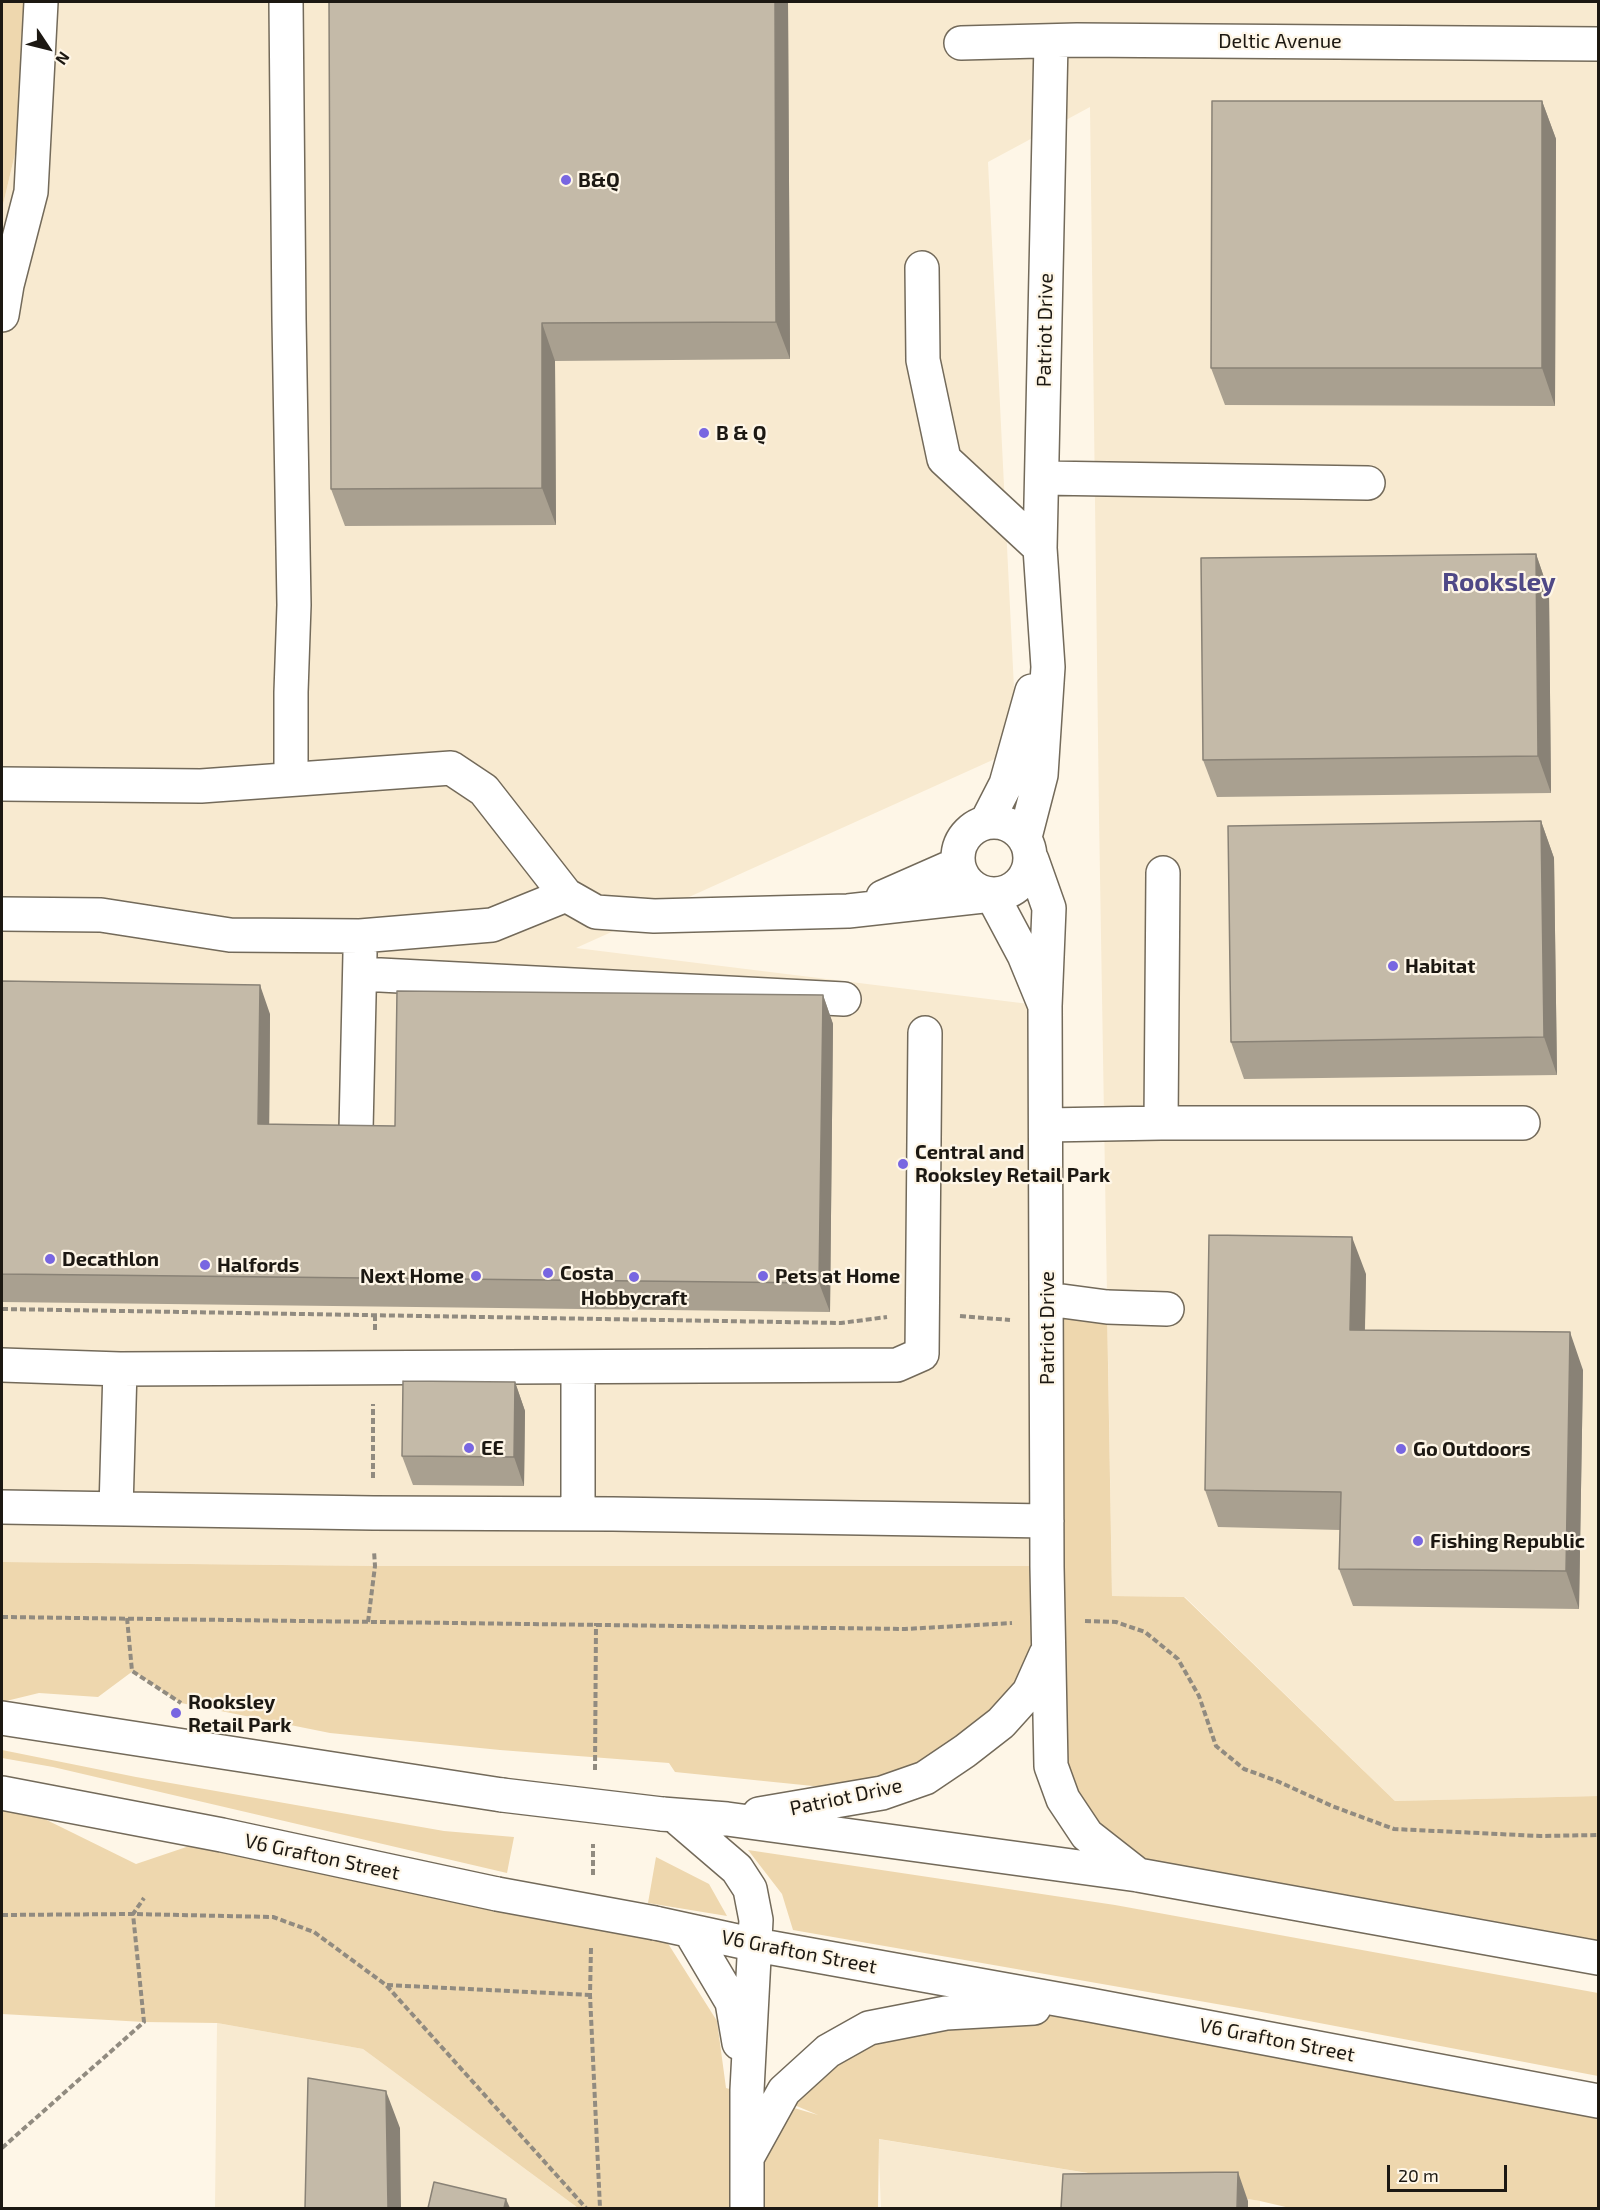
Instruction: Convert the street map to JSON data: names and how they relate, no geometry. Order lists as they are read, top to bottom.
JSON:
{
  "streets": {
    "street": ["Deltic Avenue", "Patriot Drive", "V6 Grafton Street"]
  },
  "crossings": [
    ["Deltic Avenue", "Patriot Drive"]
  ],
  "districts": ["Rooksley"],
  "places": [
    "B&Q",
    "B & Q",
    "Habitat",
    "Central and Rooksley Retail Park",
    "Decathlon",
    "Halfords",
    "Costa",
    "Next Home",
    "Pets at Home",
    "Hobbycraft",
    "EE",
    "Go Outdoors",
    "Fishing Republic",
    "Rooksley Retail Park"
  ],
  "scale_bar": "20 m",
  "north": "bottom right"
}
